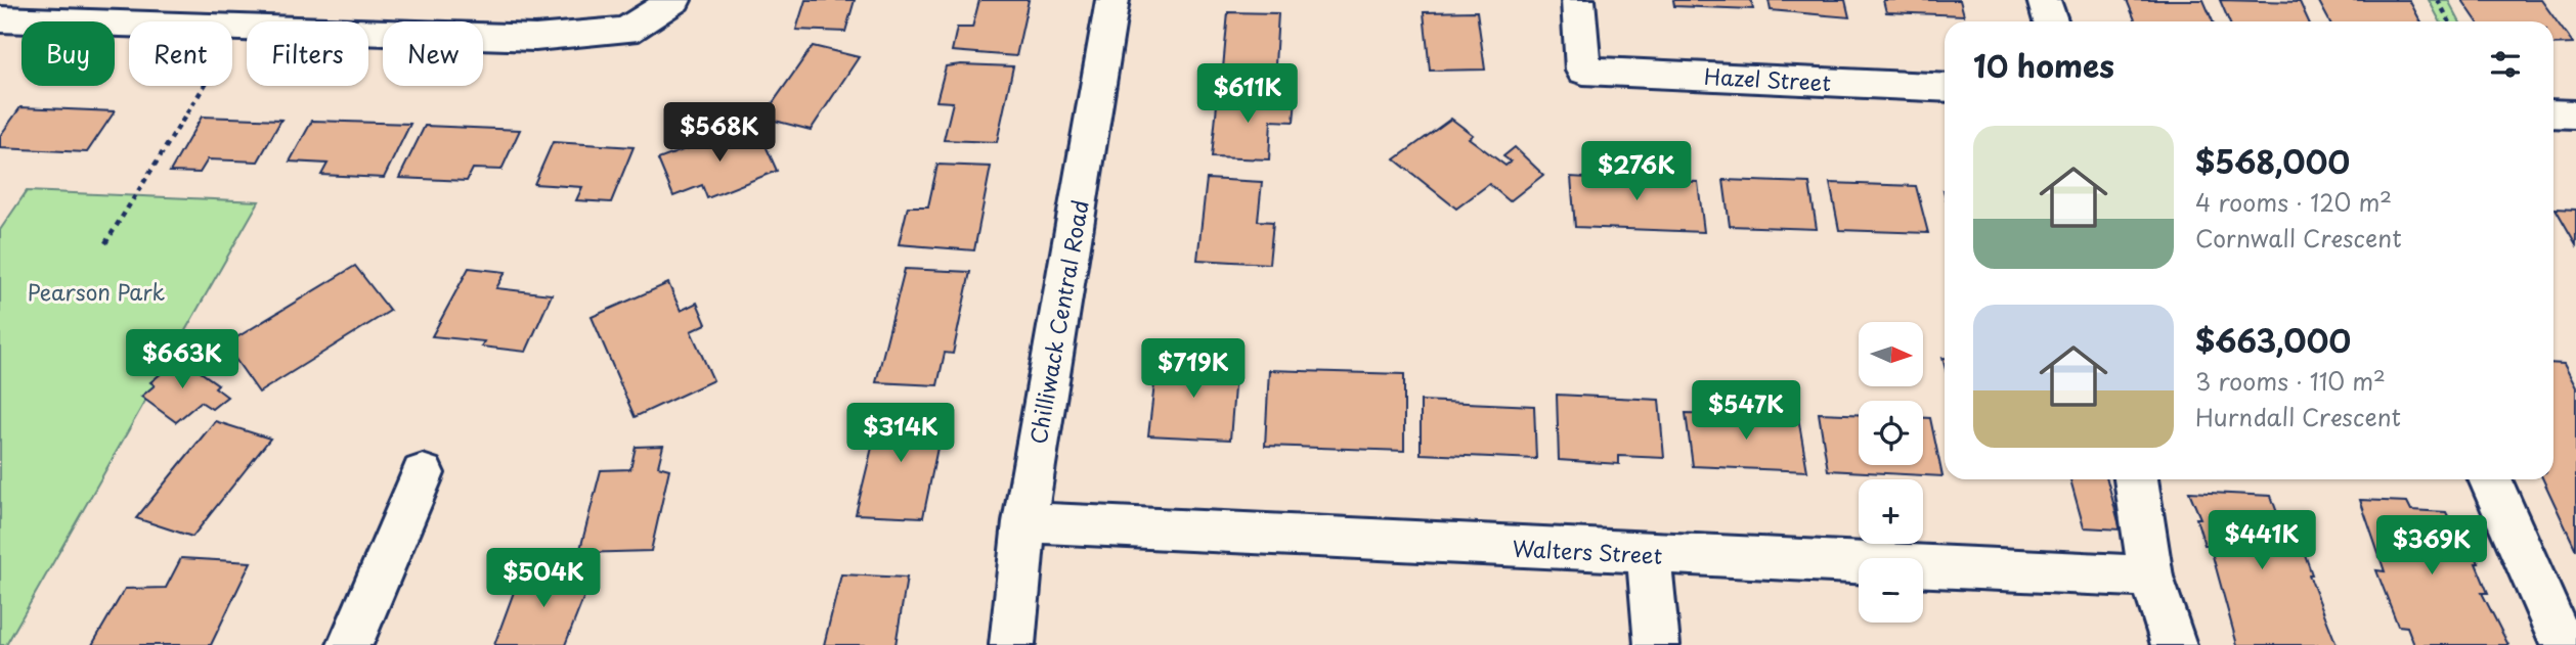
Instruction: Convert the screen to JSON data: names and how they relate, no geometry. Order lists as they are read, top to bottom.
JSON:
{
  "streets": {
    "street": ["Hazel Street", "Chilliwack Central Road", "Walters Street"]
  },
  "crossings": [
    ["Chilliwack Central Road", "Walters Street"]
  ],
  "parks": ["Pearson Park"],
  "north": "right",
  "page": {
    "chip": [
      "Buy",
      "Rent",
      "Filters",
      "New"
    ],
    "heading": "10 homes",
    "price": [
      "$611K",
      "$568K",
      "$276K",
      "$663K",
      "$719K",
      "$547K",
      "$314K",
      "$441K",
      "$369K",
      "$504K"
    ],
    "list": [
      {
        "name": "$568,000",
        "note": "4 rooms · 120 m² · Cornwall Crescent"
      },
      {
        "name": "$663,000",
        "note": "3 rooms · 110 m² · Hurndall Crescent"
      }
    ],
    "map_buttons": ["+", "−"]
  }
}
